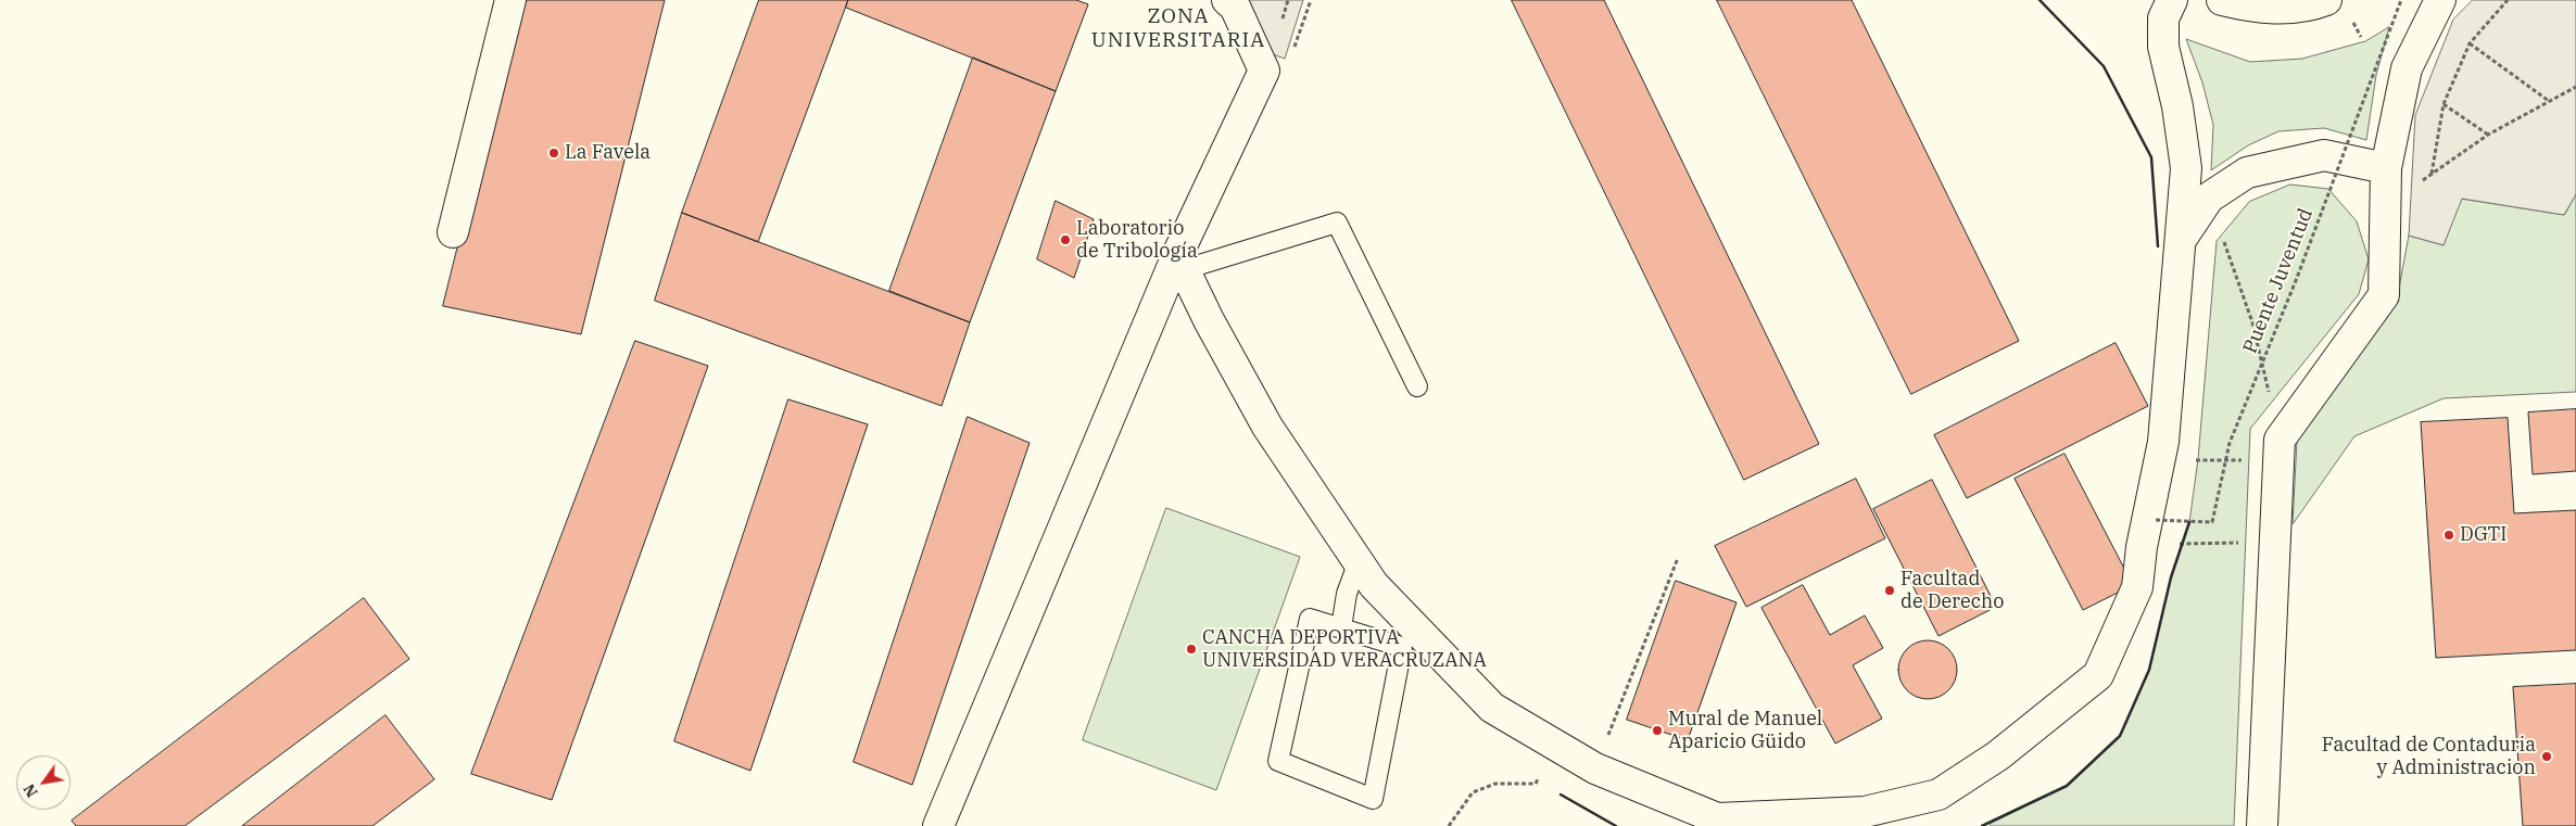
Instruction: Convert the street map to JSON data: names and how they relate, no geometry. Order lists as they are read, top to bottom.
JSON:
{
  "streets": {
    "path": ["Puente Juventud"]
  },
  "districts": ["ZONA UNIVERSITARIA"],
  "places": [
    "La Favela",
    "Laboratorio de Tribología",
    "DGTI",
    "Facultad de Derecho",
    "CANCHA DEPORTIVA UNIVERSIDAD VERACRUZANA",
    "Mural de Manuel Aparicio Güido",
    "Facultad de Contaduria y Administracion"
  ],
  "north": "bottom left"
}
